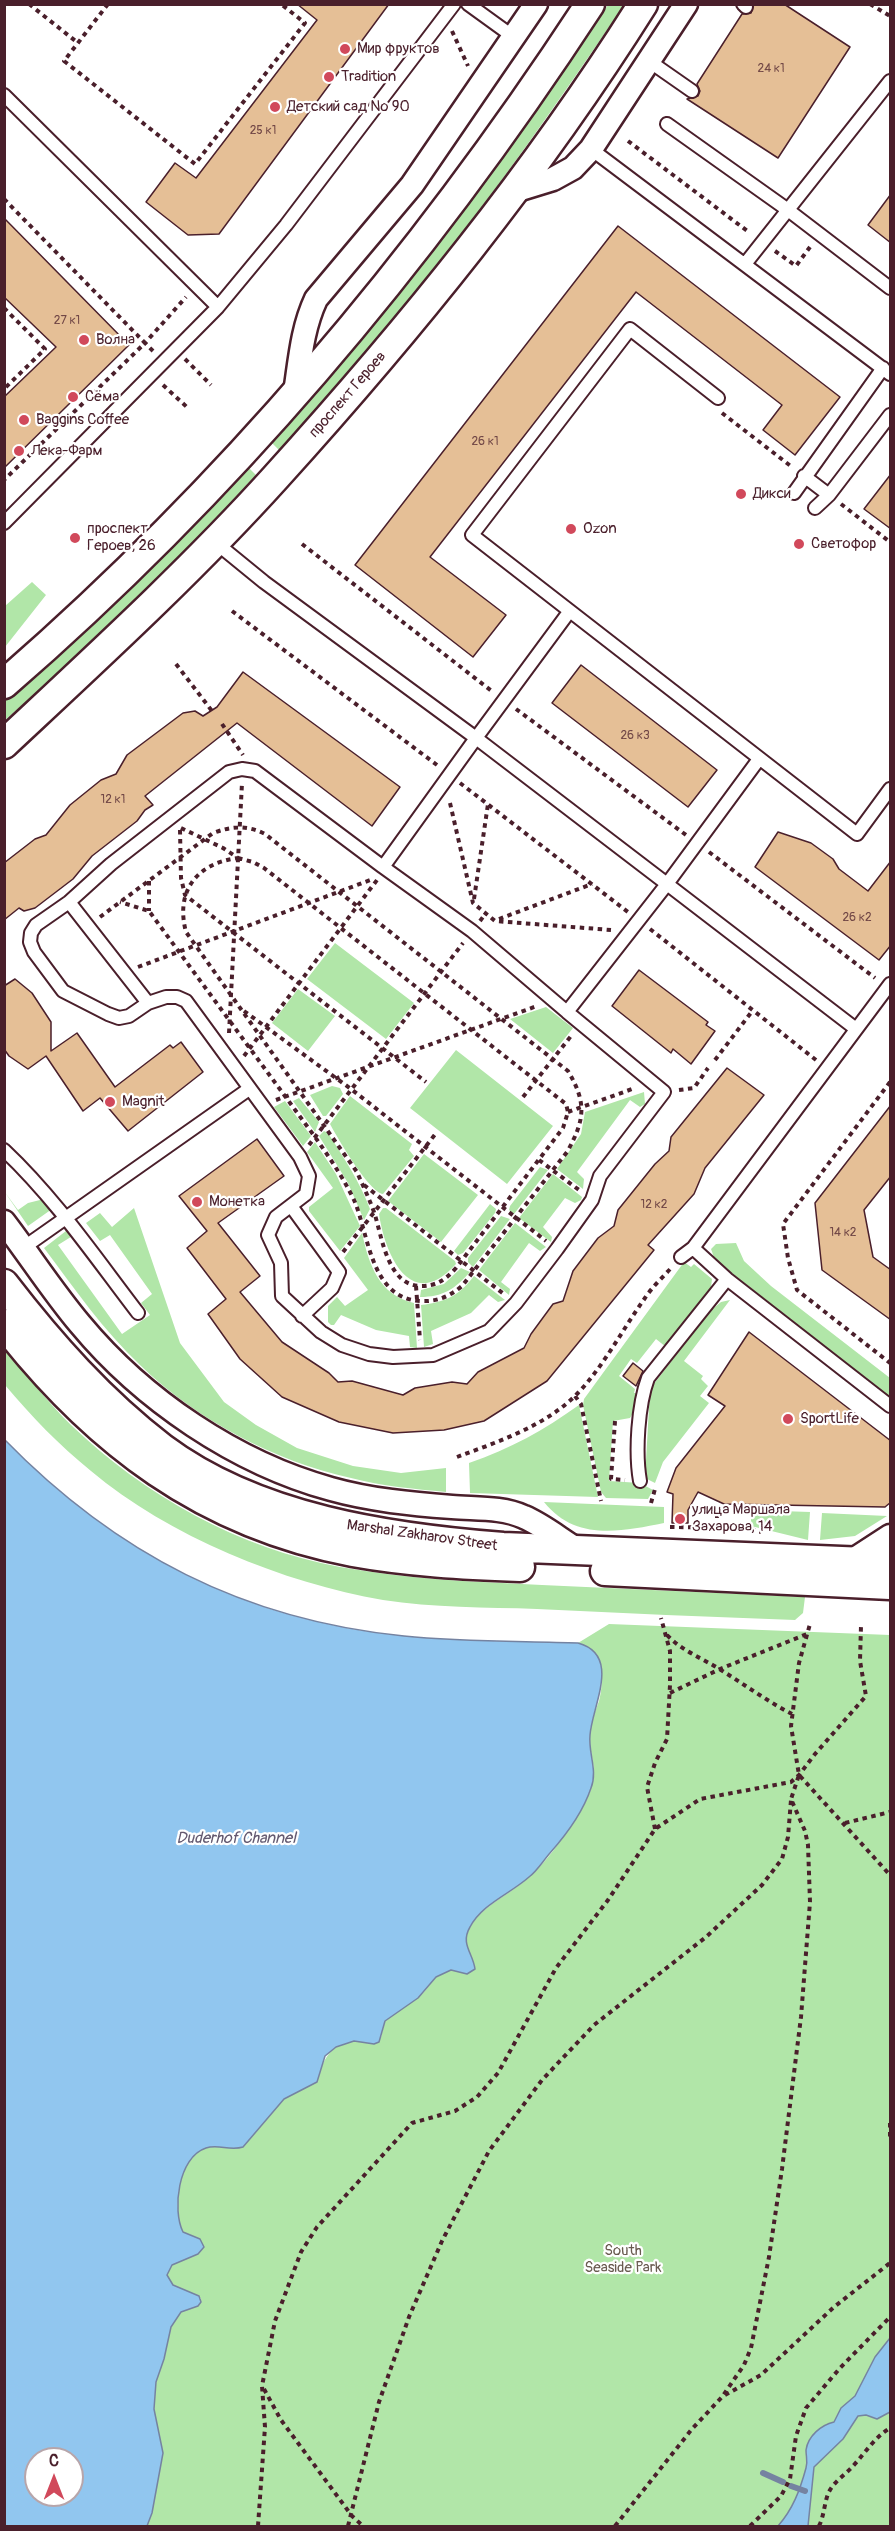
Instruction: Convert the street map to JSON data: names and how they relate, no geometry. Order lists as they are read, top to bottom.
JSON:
{
  "streets": {
    "street": ["проспект Героев", "Marshal Zakharov Street"]
  },
  "water": ["Duderhof Channel"],
  "parks": ["South Seaside Park"],
  "places": [
    "Мир фруктов",
    "Tradition",
    "Детский сад № 90",
    "Волна",
    "Сёма",
    "Baggins Coffee",
    "Лека-Фарм",
    "Дикси",
    "Ozon",
    "проспект Героев, 26",
    "Светофор",
    "Magnit",
    "Монетка",
    "SportLife",
    "улица Маршала Захарова, 14"
  ],
  "house_numbers": [
    "24 к1",
    "25 к1",
    "27 к1",
    "26 к1",
    "26 к3",
    "12 к1",
    "26 к2",
    "12 к2",
    "14 к2"
  ],
  "north": "top"
}
